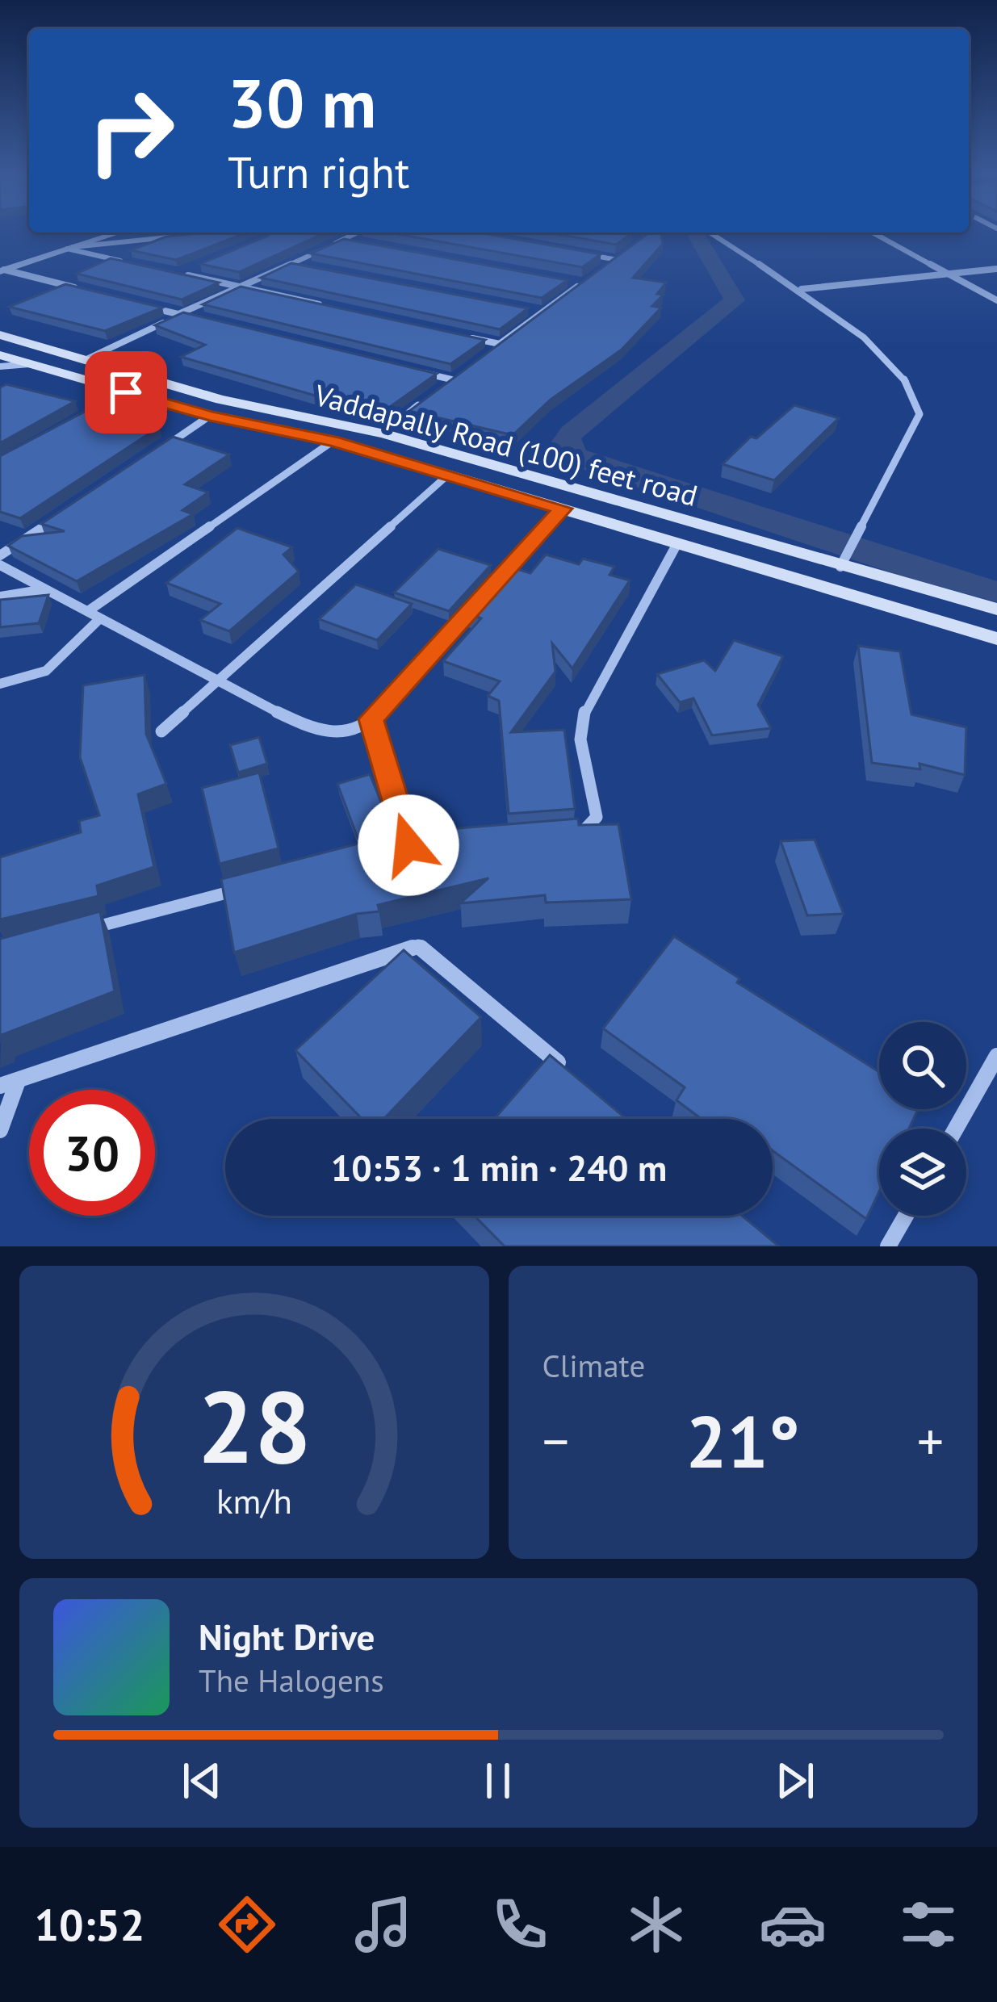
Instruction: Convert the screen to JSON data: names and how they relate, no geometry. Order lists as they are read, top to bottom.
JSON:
{
  "streets": {
    "main road": ["Vaddapally Road (100) feet road"]
  },
  "page": {
    "turn": ["30 m", "Turn right"],
    "limit": "30",
    "trip": "10:53 · 1 min · 240 m",
    "tile": "Climate",
    "heat": ["−", "21°", "+"],
    "song": ["Night Drive", "The Halogens"],
    "tabs": "10:52",
    "gauge": ["28", "km/h"]
  }
}
